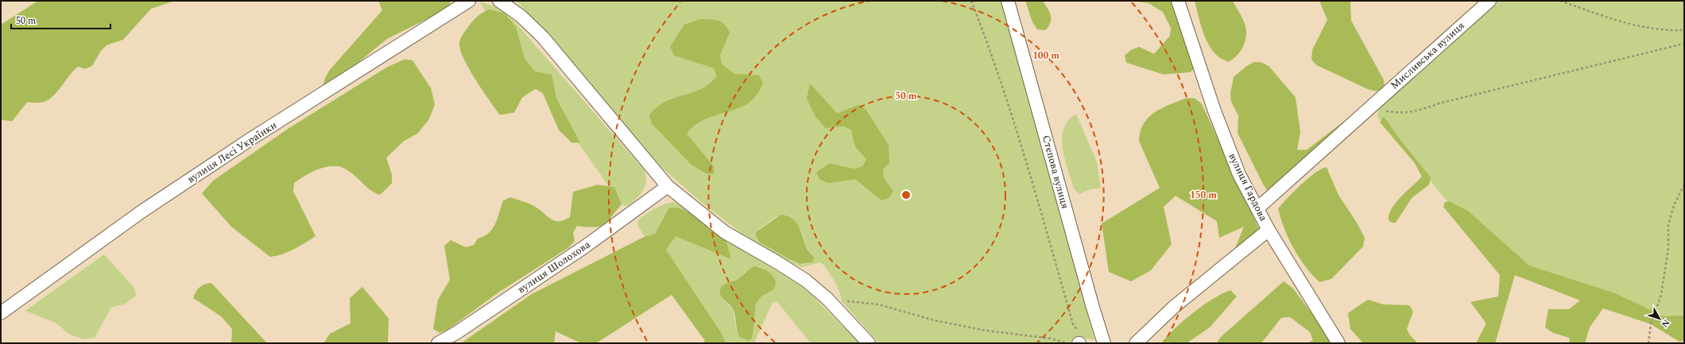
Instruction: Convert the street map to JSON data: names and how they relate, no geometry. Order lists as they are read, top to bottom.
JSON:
{
  "streets": {
    "street": [
      "Мисливська вулиця",
      "вулиця Лесі Українки",
      "Степова вулиця",
      "вулиця Гардова",
      "вулиця Шолохова"
    ]
  },
  "crossings": [
    ["Мисливська вулиця", "вулиця Гардова"]
  ],
  "scale_bar": "50 m",
  "north": "bottom right",
  "rings": ["100 m", "50 m", "150 m"]
}
